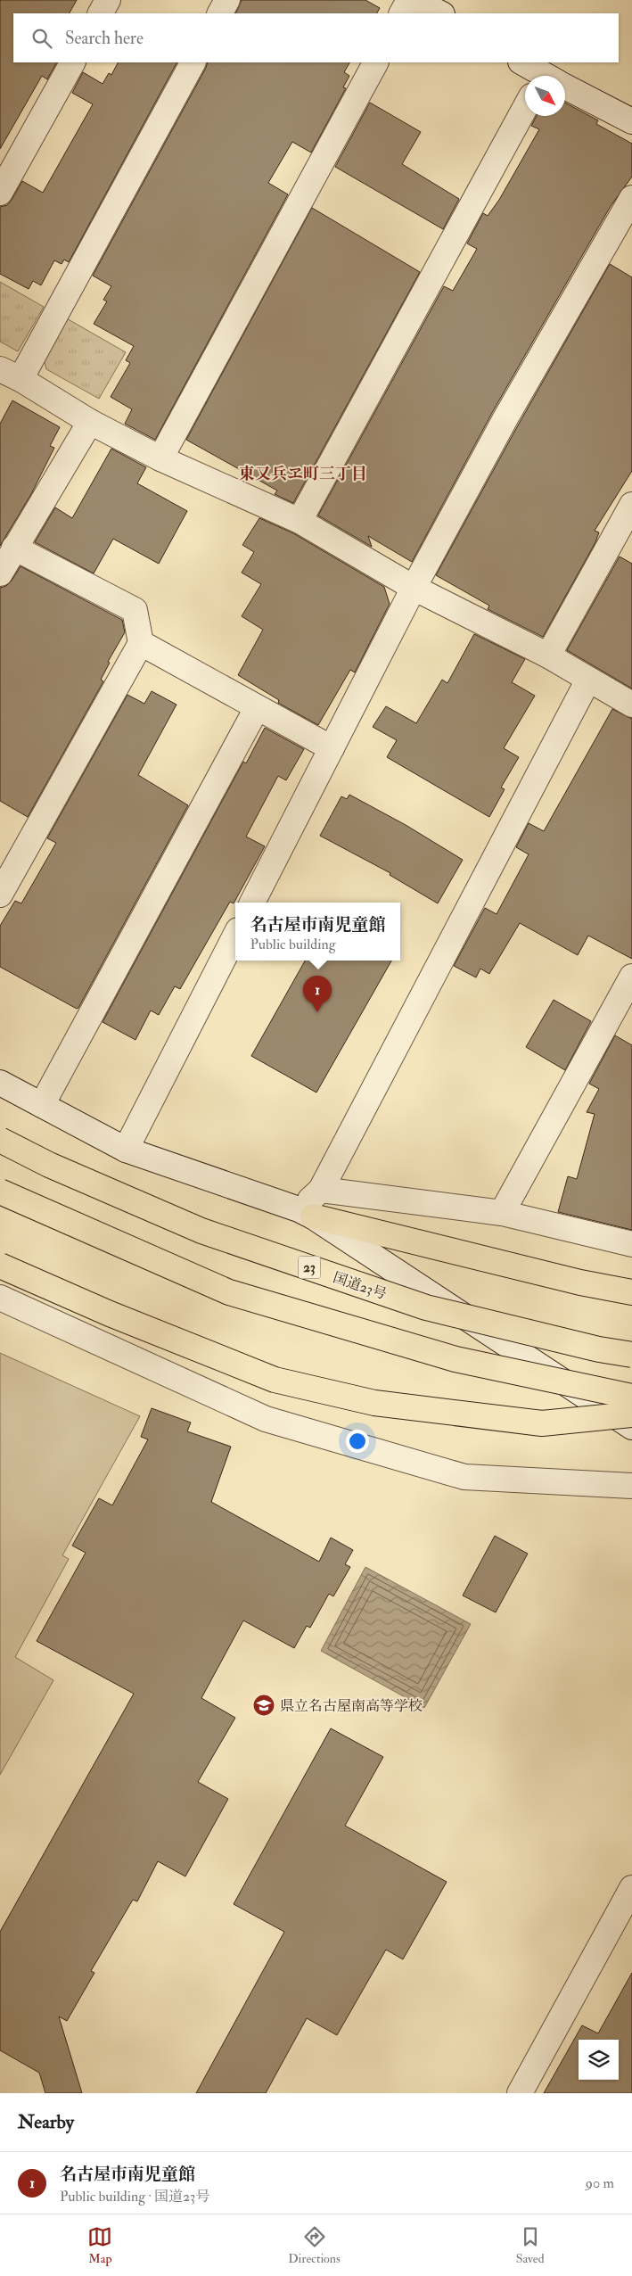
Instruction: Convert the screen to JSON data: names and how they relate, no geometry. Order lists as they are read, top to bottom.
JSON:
{
  "streets": {
    "highway": ["23", "国道23号"]
  },
  "districts": ["東又兵ヱ町三丁目"],
  "places": {
    "school or university": ["県立名古屋南高等学校"]
  },
  "north": "bottom right",
  "page": {
    "search": "Search here",
    "popup": ["名古屋市南児童館", "Public building"],
    "pins": "1",
    "heading": "Nearby",
    "list": [
      {
        "mark": "1",
        "name": "名古屋市南児童館",
        "note": "Public building · 国道23号",
        "value": "90 m"
      }
    ],
    "nav": ["Map", "Directions", "Saved"]
  }
}
